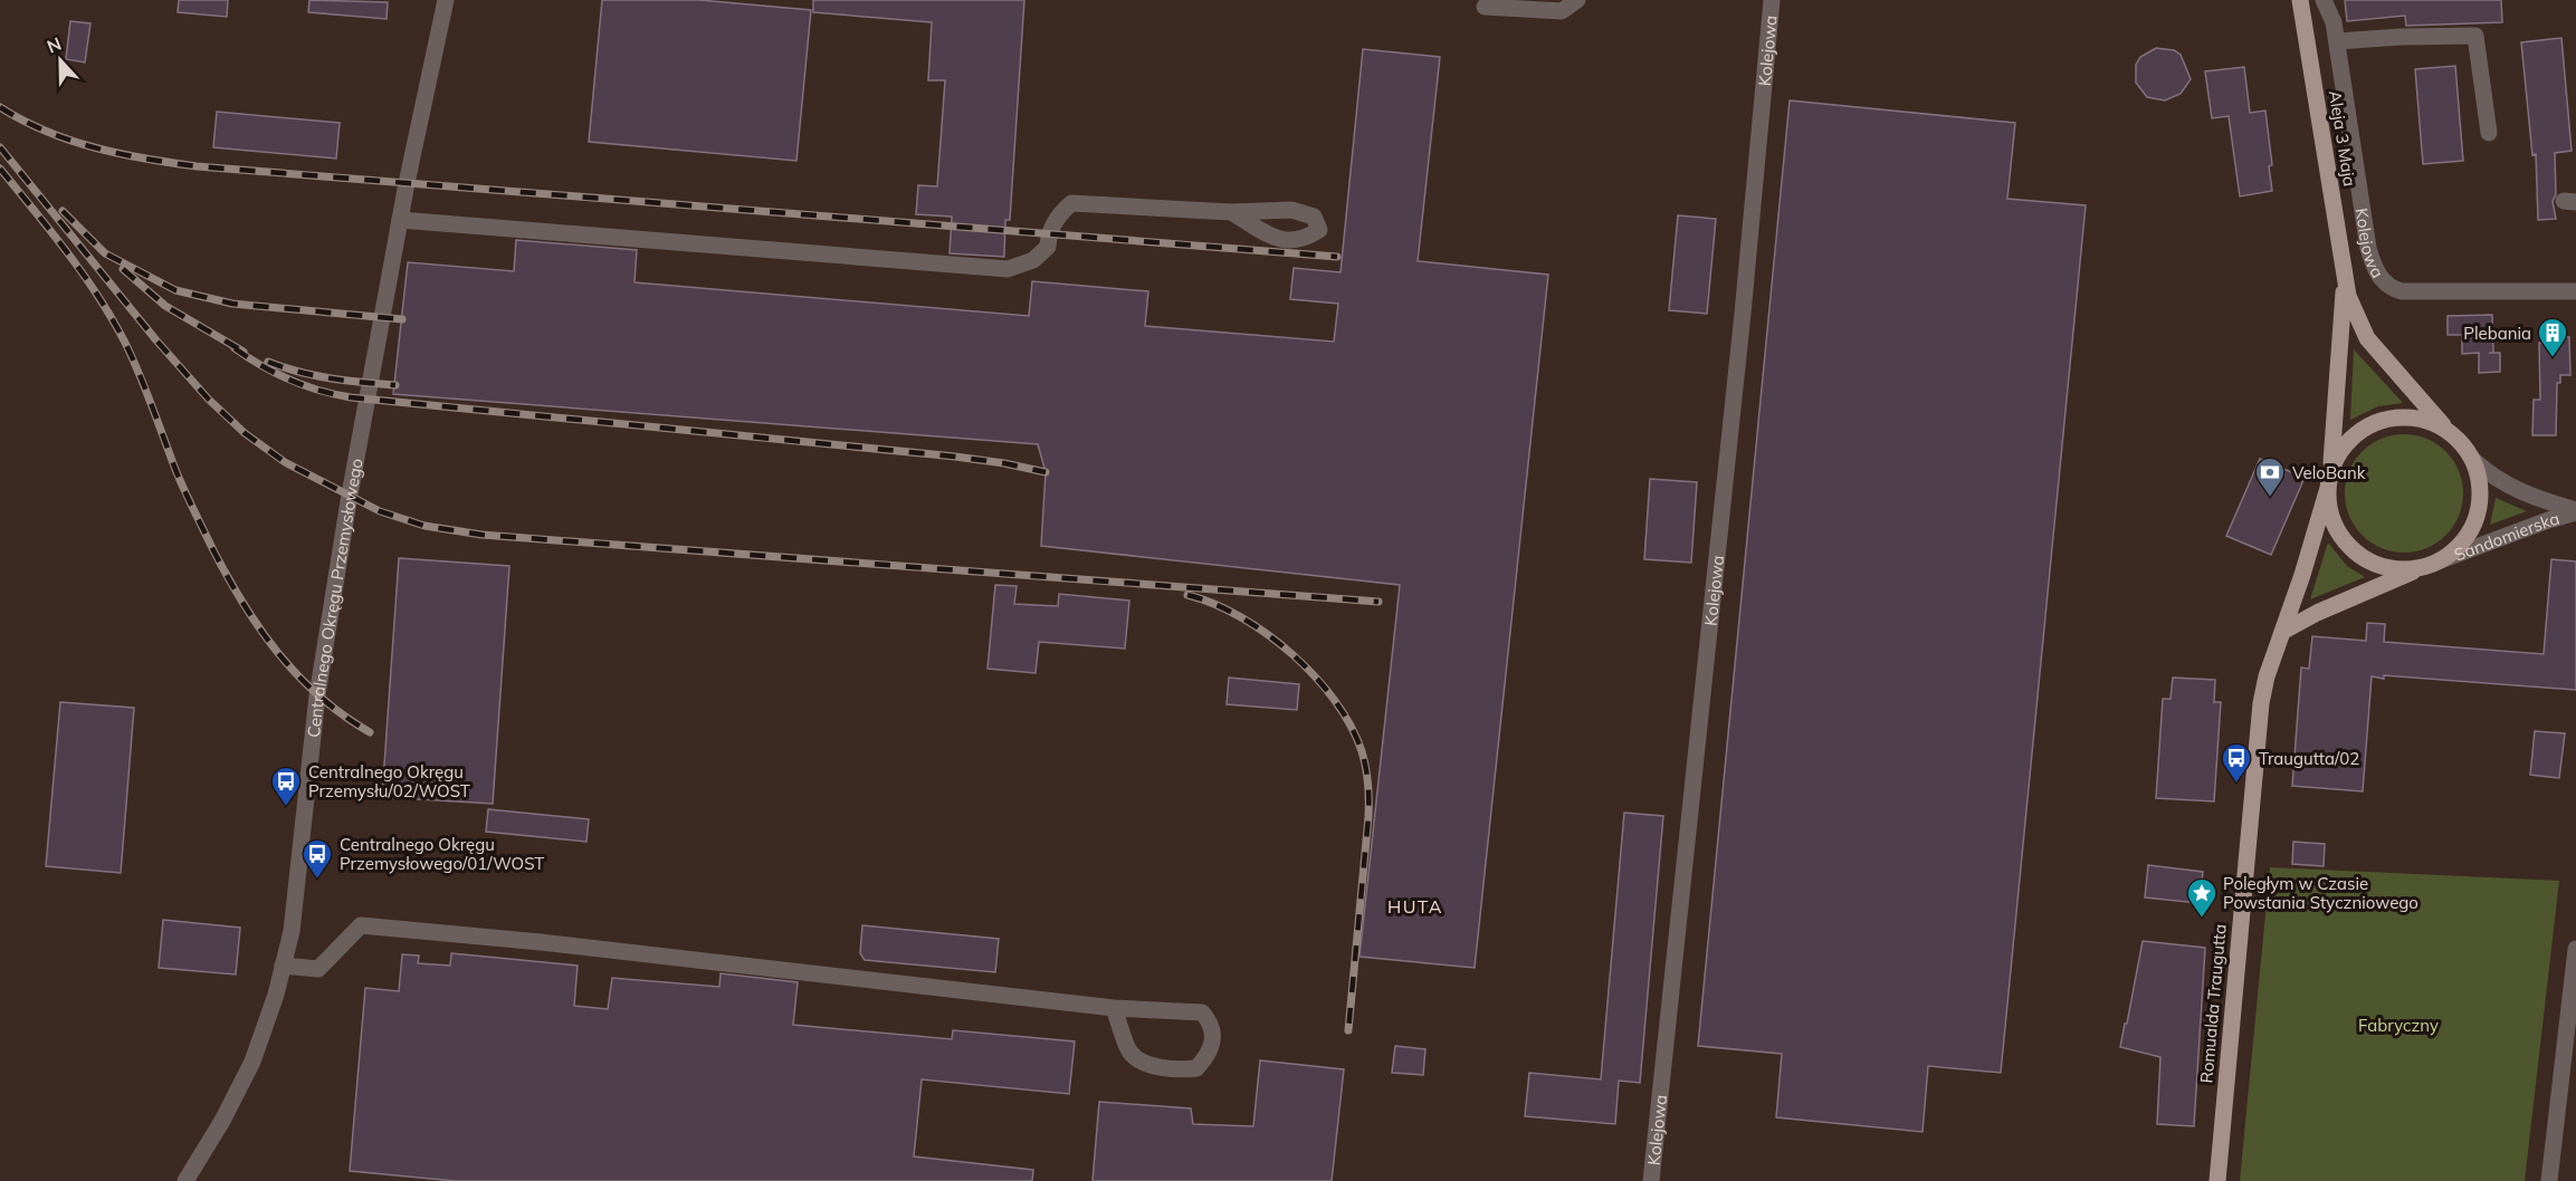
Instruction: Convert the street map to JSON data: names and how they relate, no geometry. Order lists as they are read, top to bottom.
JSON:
{
  "streets": {
    "main road": ["Aleja 3 Maja", "Romualda Traugutta"],
    "street": ["Kolejowa", "Sandomierska", "Centralnego Okręgu Przemysłowego"]
  },
  "crossings": [
    ["Aleja 3 Maja", "Sandomierska"],
    ["Aleja 3 Maja", "Romualda Traugutta"],
    ["Sandomierska", "Romualda Traugutta"]
  ],
  "districts": ["HUTA"],
  "parks": ["Fabryczny"],
  "places": {
    "building": ["Plebania"],
    "bank": ["VeloBank"],
    "bus stop": ["Traugutta/02", "Centralnego Okręgu Przemysłu/02/WOST", "Centralnego Okręgu Przemysłowego/01/WOST"],
    "place": ["Poległym w Czasie Powstania Styczniowego"]
  },
  "north": "top"
}
